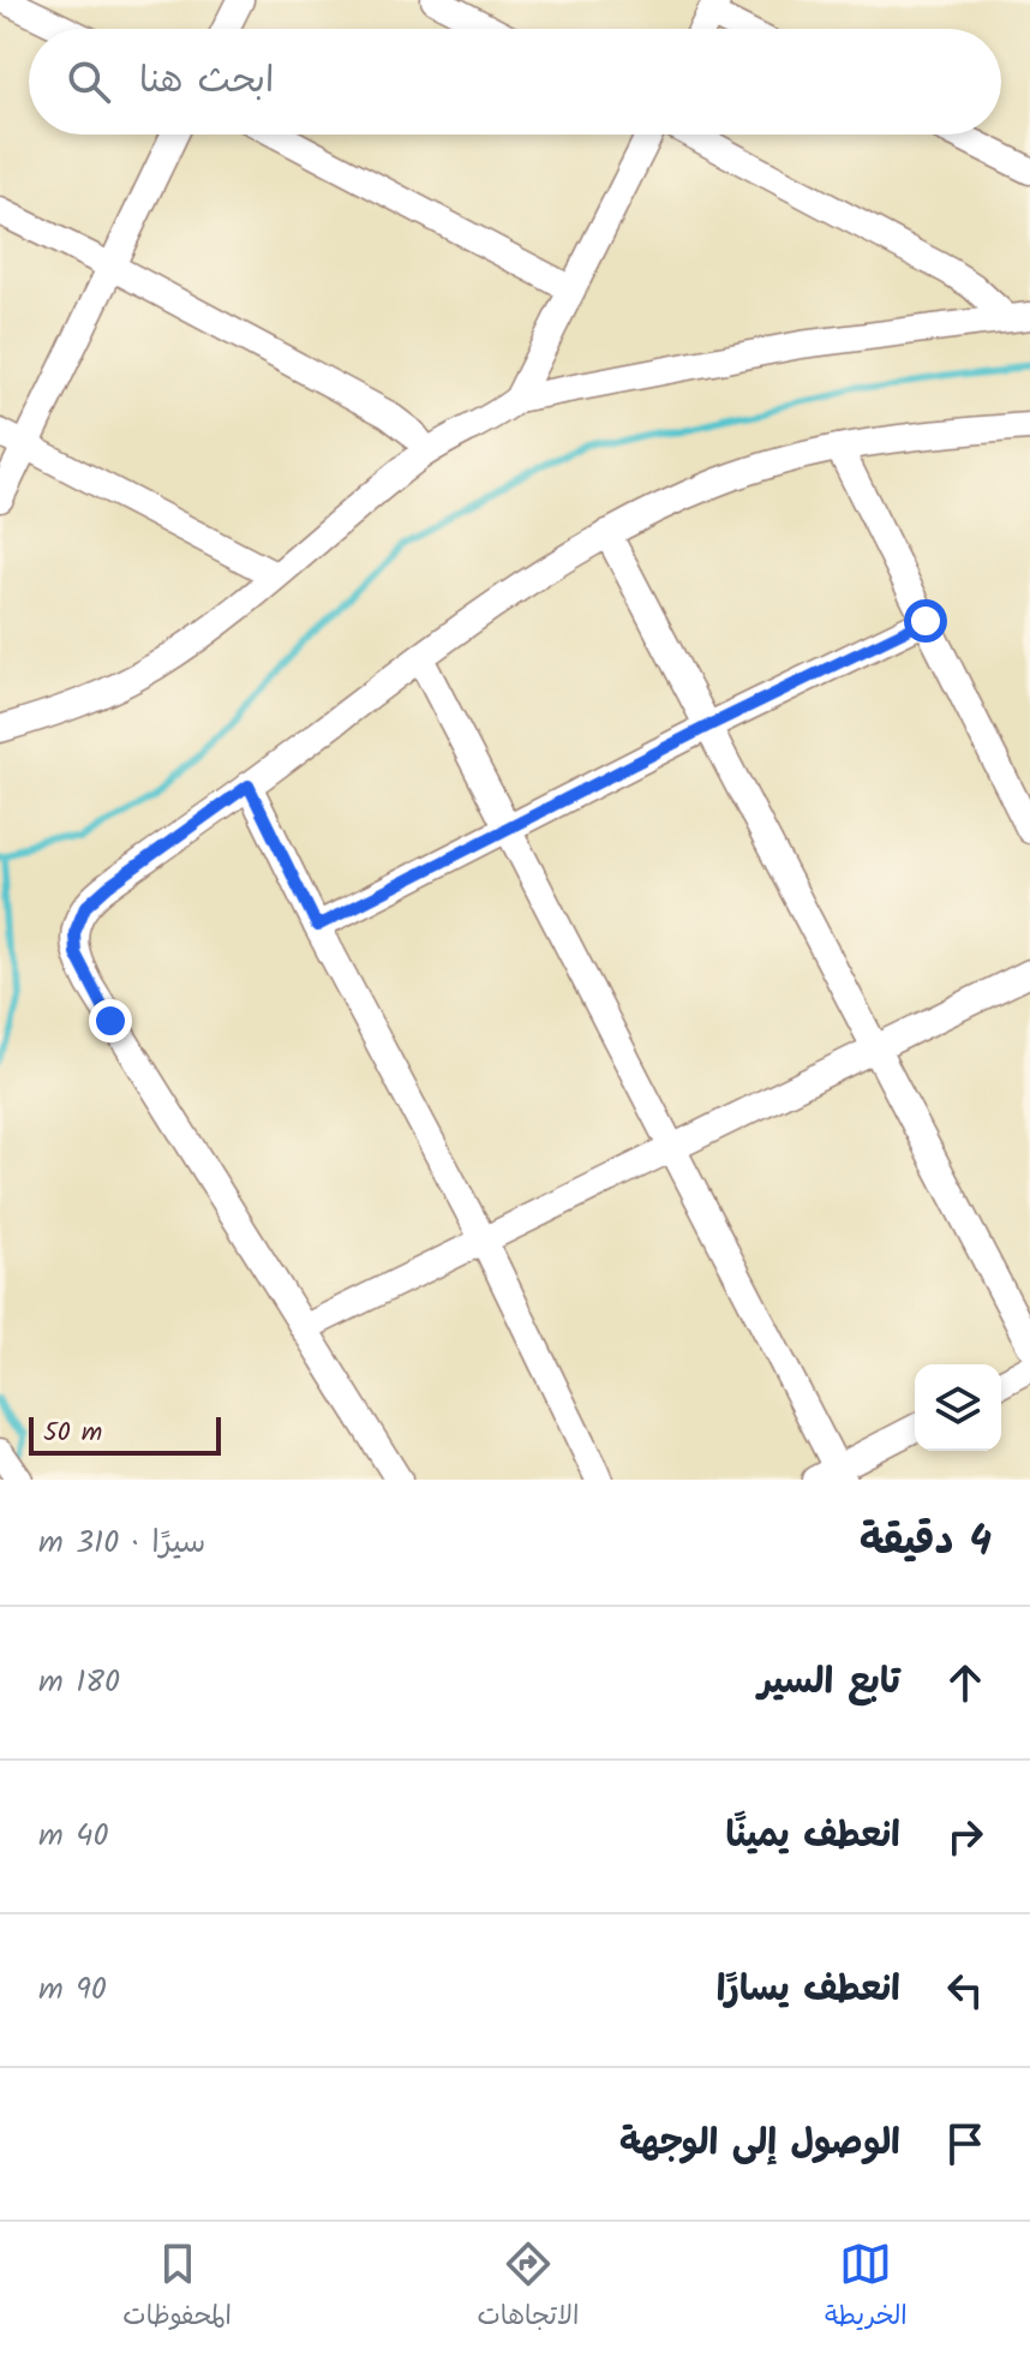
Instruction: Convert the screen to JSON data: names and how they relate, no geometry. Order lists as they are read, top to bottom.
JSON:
{
  "scale_bar": "50 m",
  "page": {
    "search": "ابحث هنا",
    "scale": "50 m",
    "heading": ["4 دقيقة", "سيرًا · 310 m"],
    "list": [
      ["تابع السير", "180 m"],
      ["انعطف يمينًا", "40 m"],
      ["انعطف يسارًا", "90 m"],
      "الوصول إلى الوجهة"
    ],
    "nav": ["الخريطة", "الاتجاهات", "المحفوظات"]
  }
}
